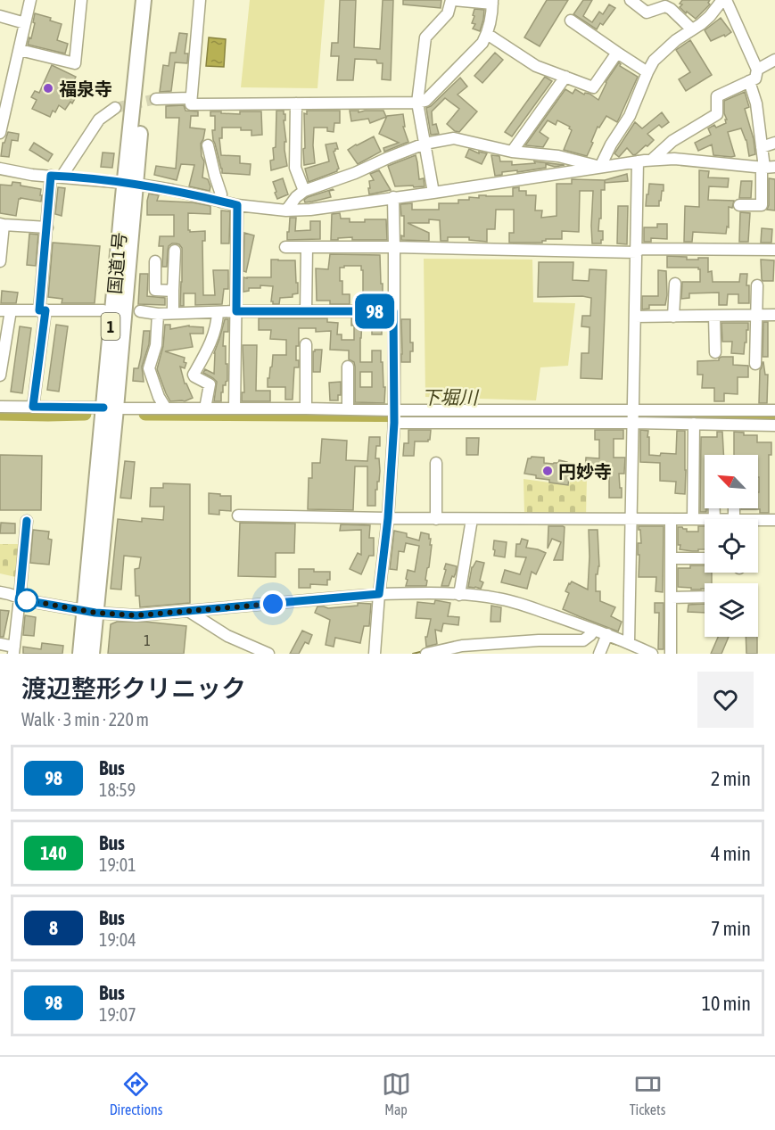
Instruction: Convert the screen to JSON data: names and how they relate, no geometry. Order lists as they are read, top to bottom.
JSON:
{
  "streets": {
    "highway": ["国道1号", "1"]
  },
  "water": ["下堀川"],
  "places": ["福泉寺", "円妙寺"],
  "lines": ["bus line 98"],
  "house_numbers": ["1"],
  "north": "top left",
  "page": {
    "on_map": "98",
    "heading": ["渡辺整形クリニック", "Walk · 3 min · 220 m"],
    "list": [
      {
        "mark": "98",
        "name": "Bus",
        "note": "18:59",
        "value": "2 min"
      },
      {
        "mark": "140",
        "name": "Bus",
        "note": "19:01",
        "value": "4 min"
      },
      {
        "mark": "8",
        "name": "Bus",
        "note": "19:04",
        "value": "7 min"
      },
      {
        "mark": "98",
        "name": "Bus",
        "note": "19:07",
        "value": "10 min"
      }
    ],
    "tabs": ["Directions", "Map", "Tickets"]
  }
}
